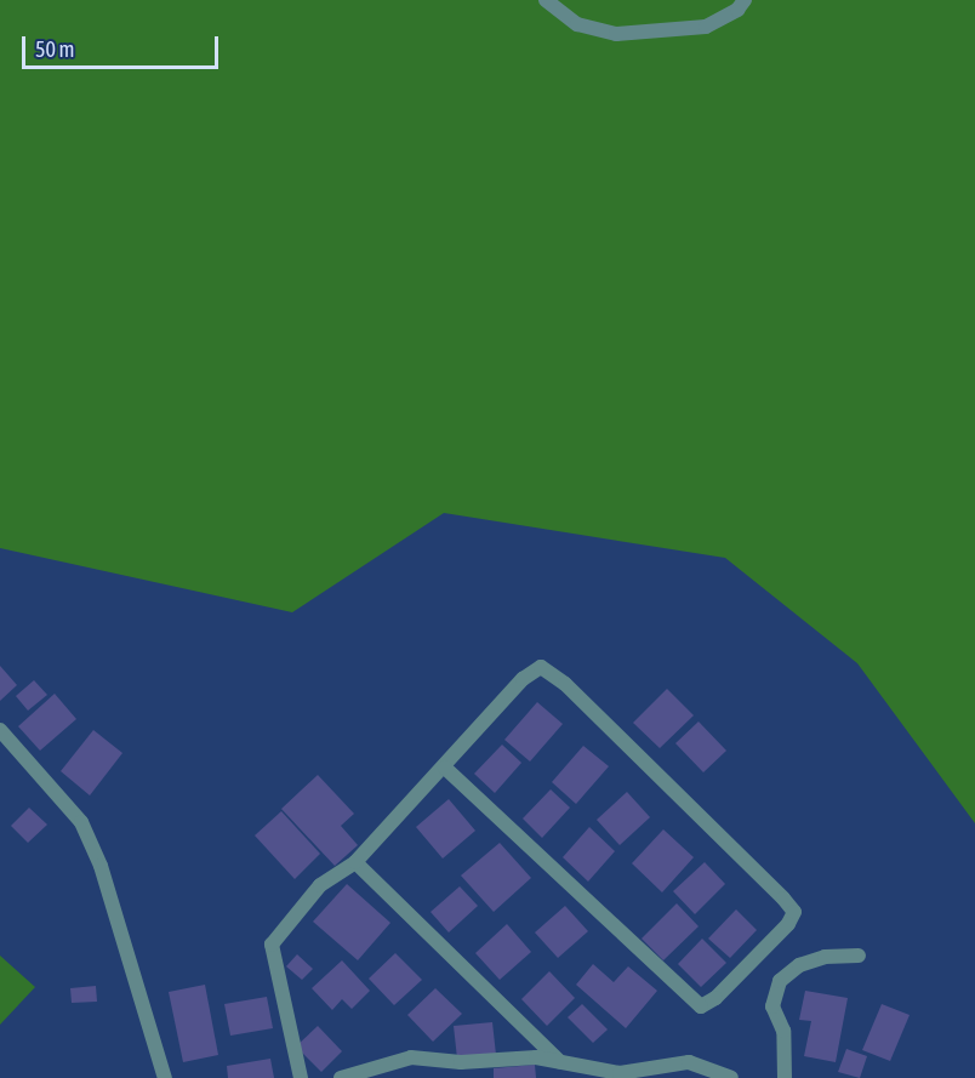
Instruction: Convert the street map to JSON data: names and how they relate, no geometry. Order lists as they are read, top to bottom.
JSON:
{
  "scale_bar": "50 m"
}
